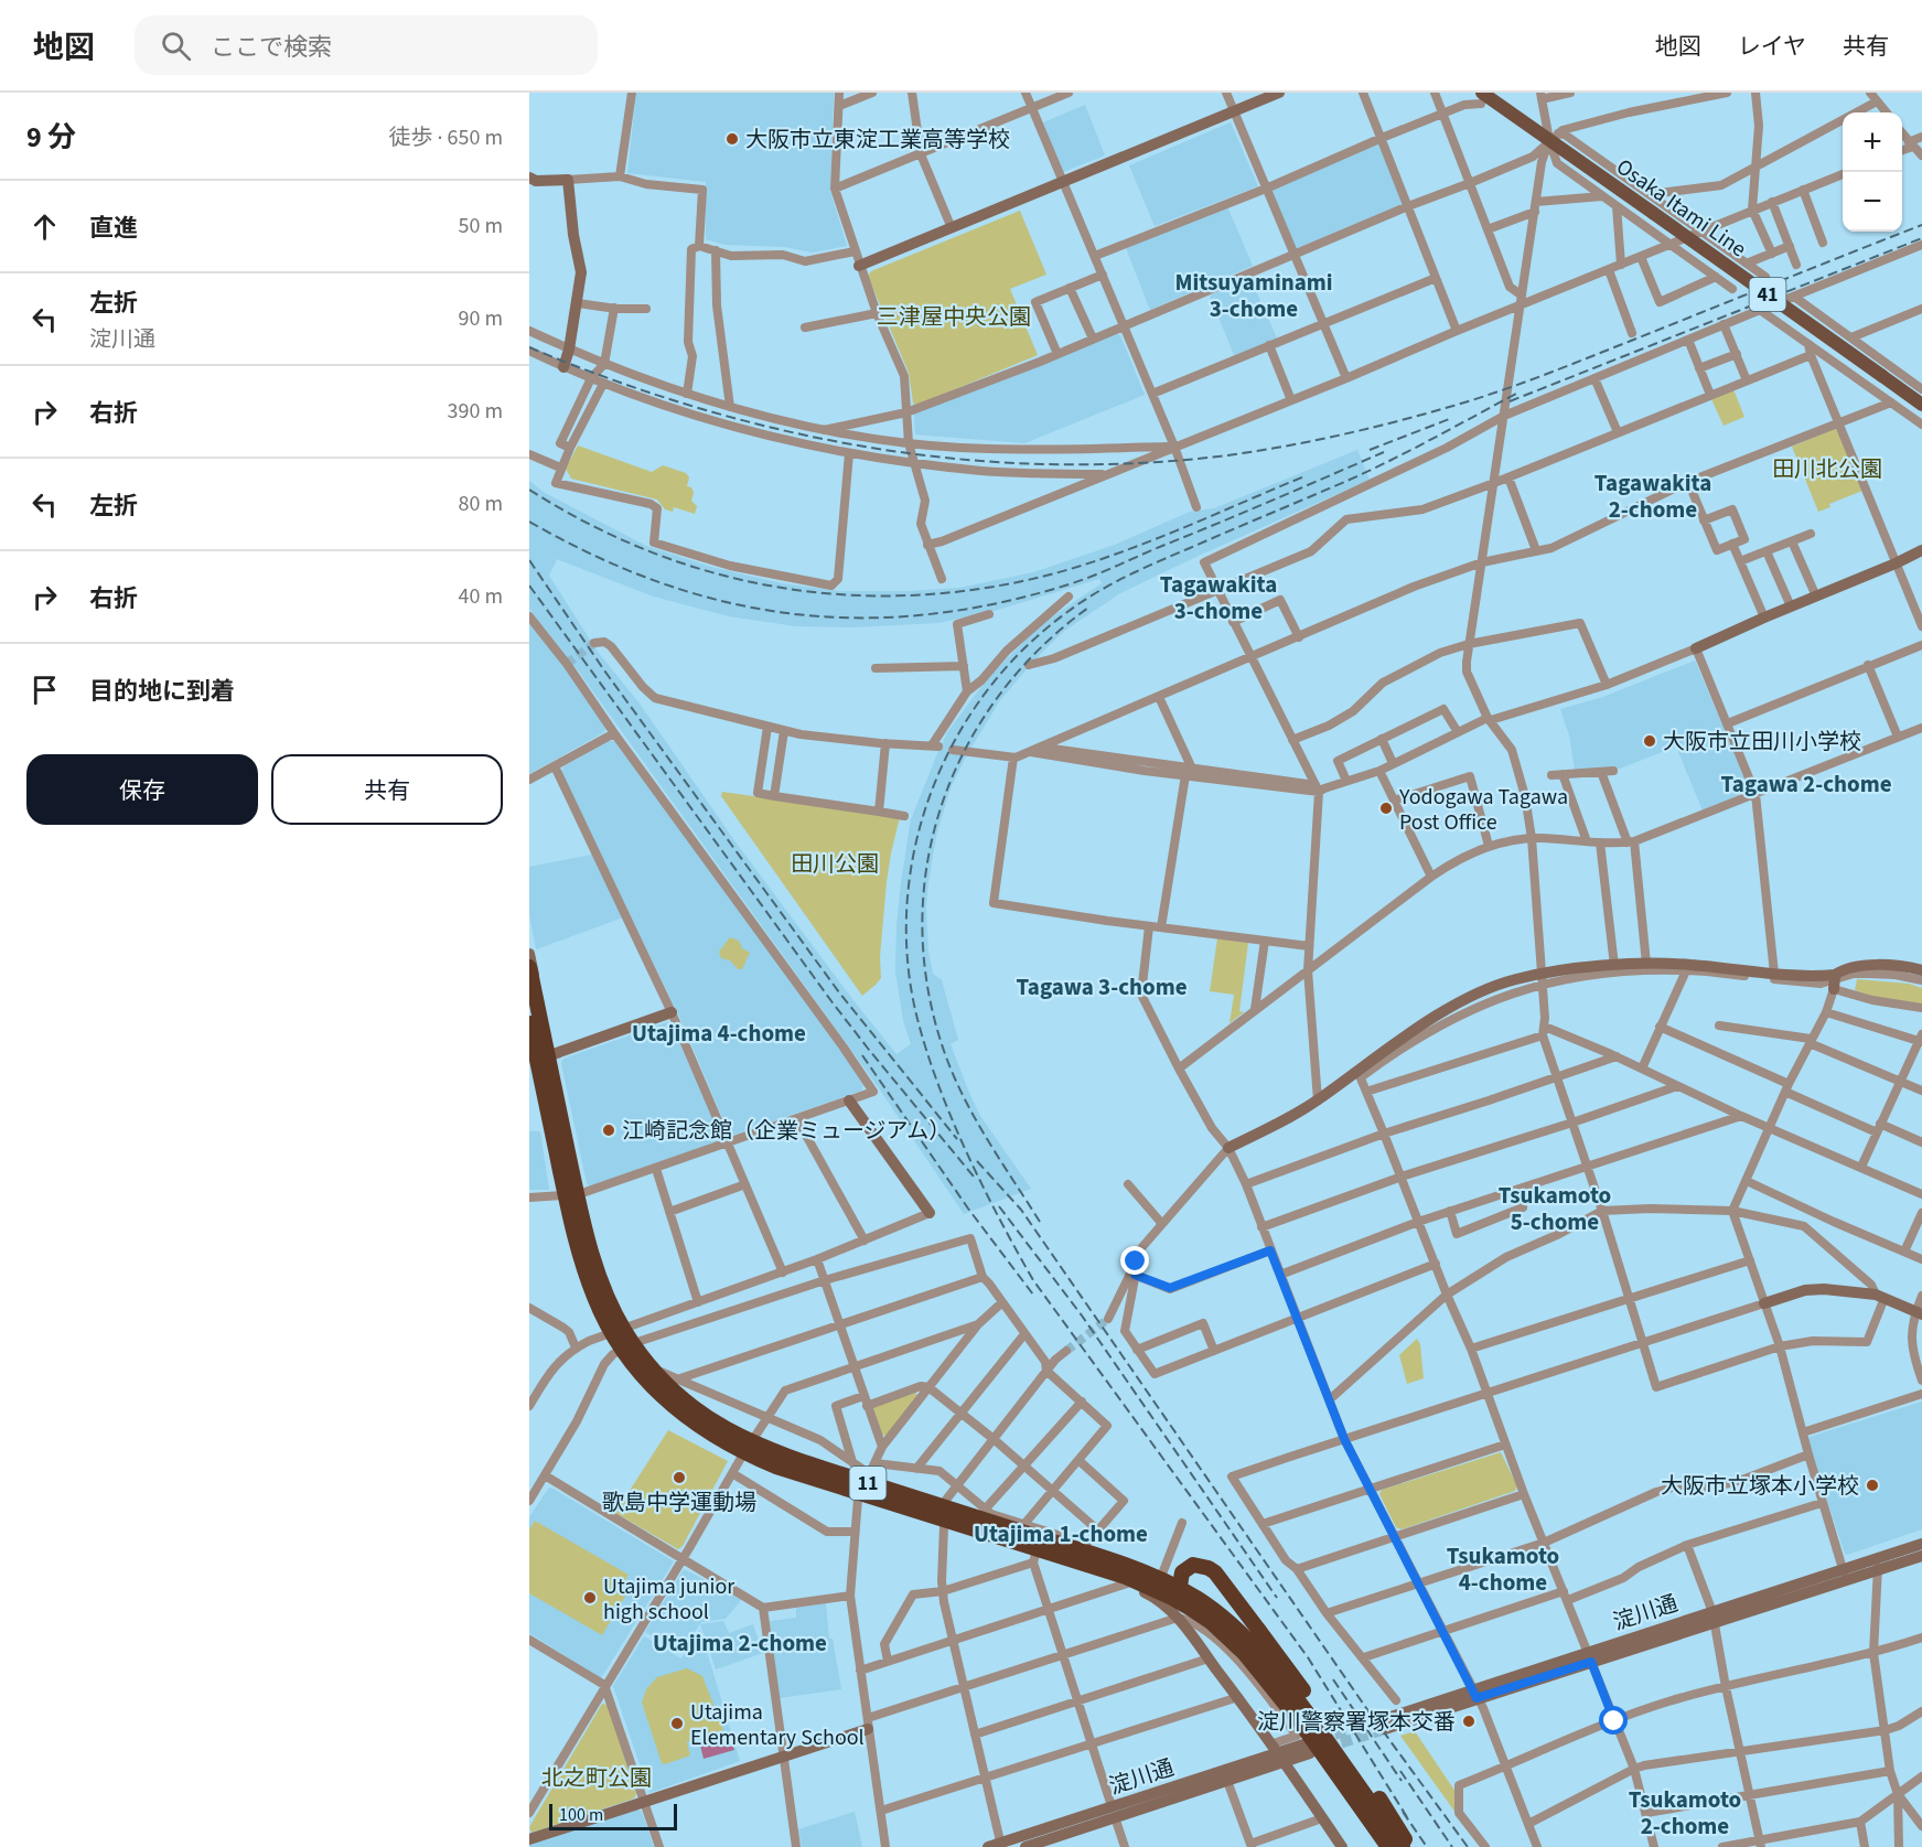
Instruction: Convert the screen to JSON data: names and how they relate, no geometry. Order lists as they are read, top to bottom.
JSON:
{
  "streets": {
    "highway": ["11"],
    "main road": ["Osaka Itami Line", "41"],
    "street": ["淀川通"]
  },
  "districts": [
    "Mitsuyaminami 3-chome",
    "Tagawakita 2-chome",
    "Tagawakita 3-chome",
    "Tagawa 2-chome",
    "Tagawa 3-chome",
    "Utajima 4-chome",
    "Tsukamoto 5-chome",
    "Utajima 1-chome",
    "Tsukamoto 4-chome",
    "Utajima 2-chome",
    "Tsukamoto 2-chome"
  ],
  "parks": [
    "三津屋中央公園",
    "田川北公園",
    "田川公園",
    "北之町公園"
  ],
  "places": [
    "大阪市立東淀工業高等学校",
    "大阪市立田川小学校",
    "Yodogawa Tagawa Post Office",
    "江崎記念館（企業ミュージアム）",
    "歌島中学運動場",
    "大阪市立塚本小学校",
    "Utajima junior high school",
    "淀川警察署塚本交番",
    "Utajima Elementary School"
  ],
  "scale_bar": "100 m",
  "page": {
    "header": "地図",
    "search": "ここで検索",
    "nav": ["地図", "レイヤ", "共有"],
    "heading": ["9 分", "徒歩 · 650 m"],
    "map_buttons": ["+", "−"],
    "list": [
      ["直進", "50 m"],
      ["左折", "淀川通", "90 m"],
      ["右折", "390 m"],
      ["左折", "80 m"],
      ["右折", "40 m"],
      "目的地に到着"
    ],
    "buttons": ["保存", "共有"],
    "scale": "100 m"
  }
}
